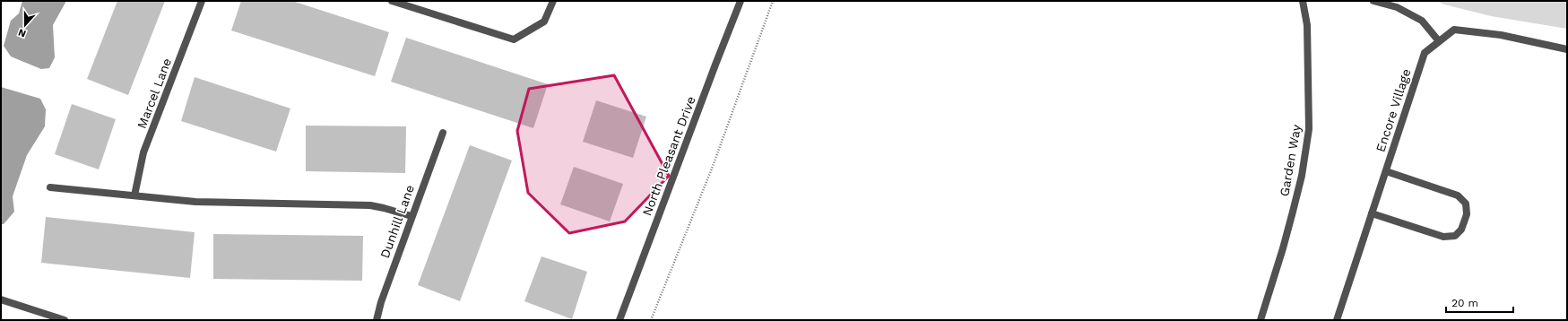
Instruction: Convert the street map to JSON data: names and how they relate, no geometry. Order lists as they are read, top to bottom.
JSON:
{
  "streets": {
    "street": [
      "Marcel Lane",
      "Encore Village",
      "North Pleasant Drive",
      "Garden Way",
      "Dunhill Lane"
    ]
  },
  "scale_bar": "20 m",
  "north": "bottom"
}
